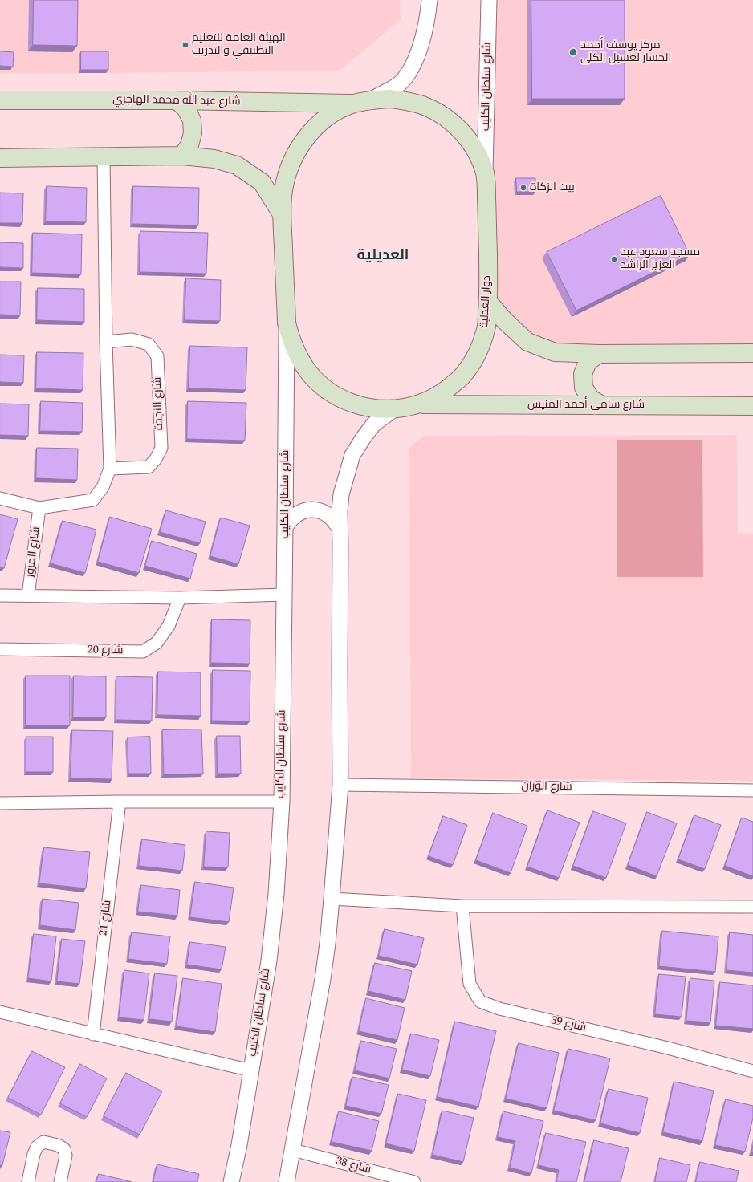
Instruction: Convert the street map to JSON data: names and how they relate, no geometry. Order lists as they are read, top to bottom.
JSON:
{
  "streets": {
    "main road": ["شارع عبد الله محمد الهاجري", "دوار العدلية", "شارع سامي أحمد المنيس"],
    "street": [
      "شارع سلطان الكليب",
      "شارع النجدة",
      "شارع المرور",
      "شارع 20",
      "شارع الوزان",
      "شارع 21",
      "شارع 39",
      "شارع 38"
    ]
  },
  "crossings": [
    ["شارع سلطان الكليب", "دوار العدلية"],
    ["شارع عبد الله محمد الهاجري", "دوار العدلية"],
    ["دوار العدلية", "شارع سامي أحمد المنيس"]
  ],
  "districts": ["العديلية"],
  "places": [
    "الهيئة العامة للتعليم التطبيقي والتدريب",
    "مركز يوسف أحمد الجسار لغسيل الكلى",
    "بيت الزكاة",
    "مسجد سعود عبد العزيز الراشد"
  ]
}
